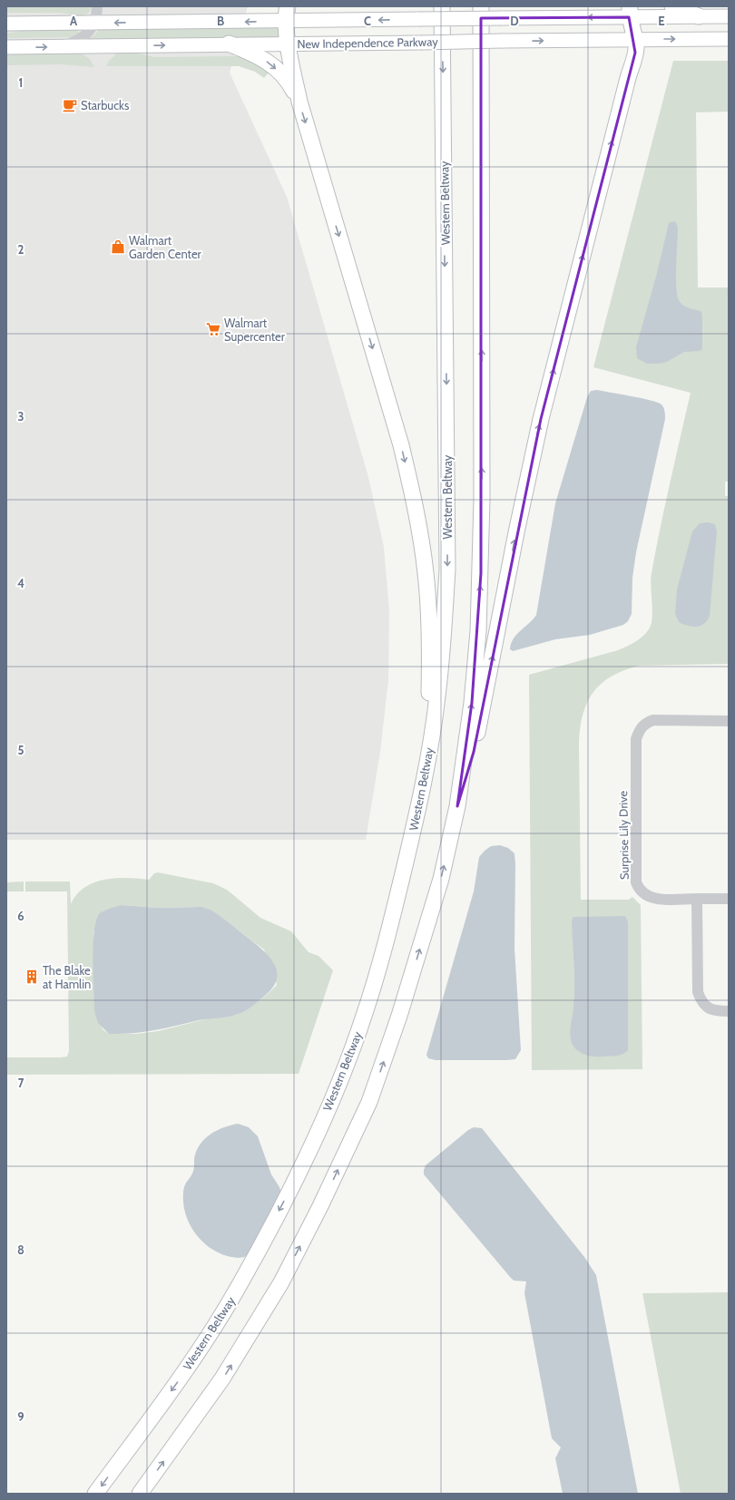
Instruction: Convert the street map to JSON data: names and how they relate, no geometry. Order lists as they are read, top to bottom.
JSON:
{
  "streets": {
    "highway": ["Western Beltway"],
    "main road": ["New Independence Parkway"],
    "street": ["Surprise Lily Drive"]
  },
  "places": {
    "cafe": ["Starbucks"],
    "shop": ["Walmart Garden Center"],
    "supermarket": ["Walmart Supercenter"],
    "building": ["The Blake at Hamlin"]
  },
  "grid": {
    "columns": [
      "A",
      "B",
      "C",
      "D",
      "E"
    ],
    "rows": [
      "1",
      "2",
      "3",
      "4",
      "5",
      "6",
      "7",
      "8",
      "9"
    ]
  }
}
